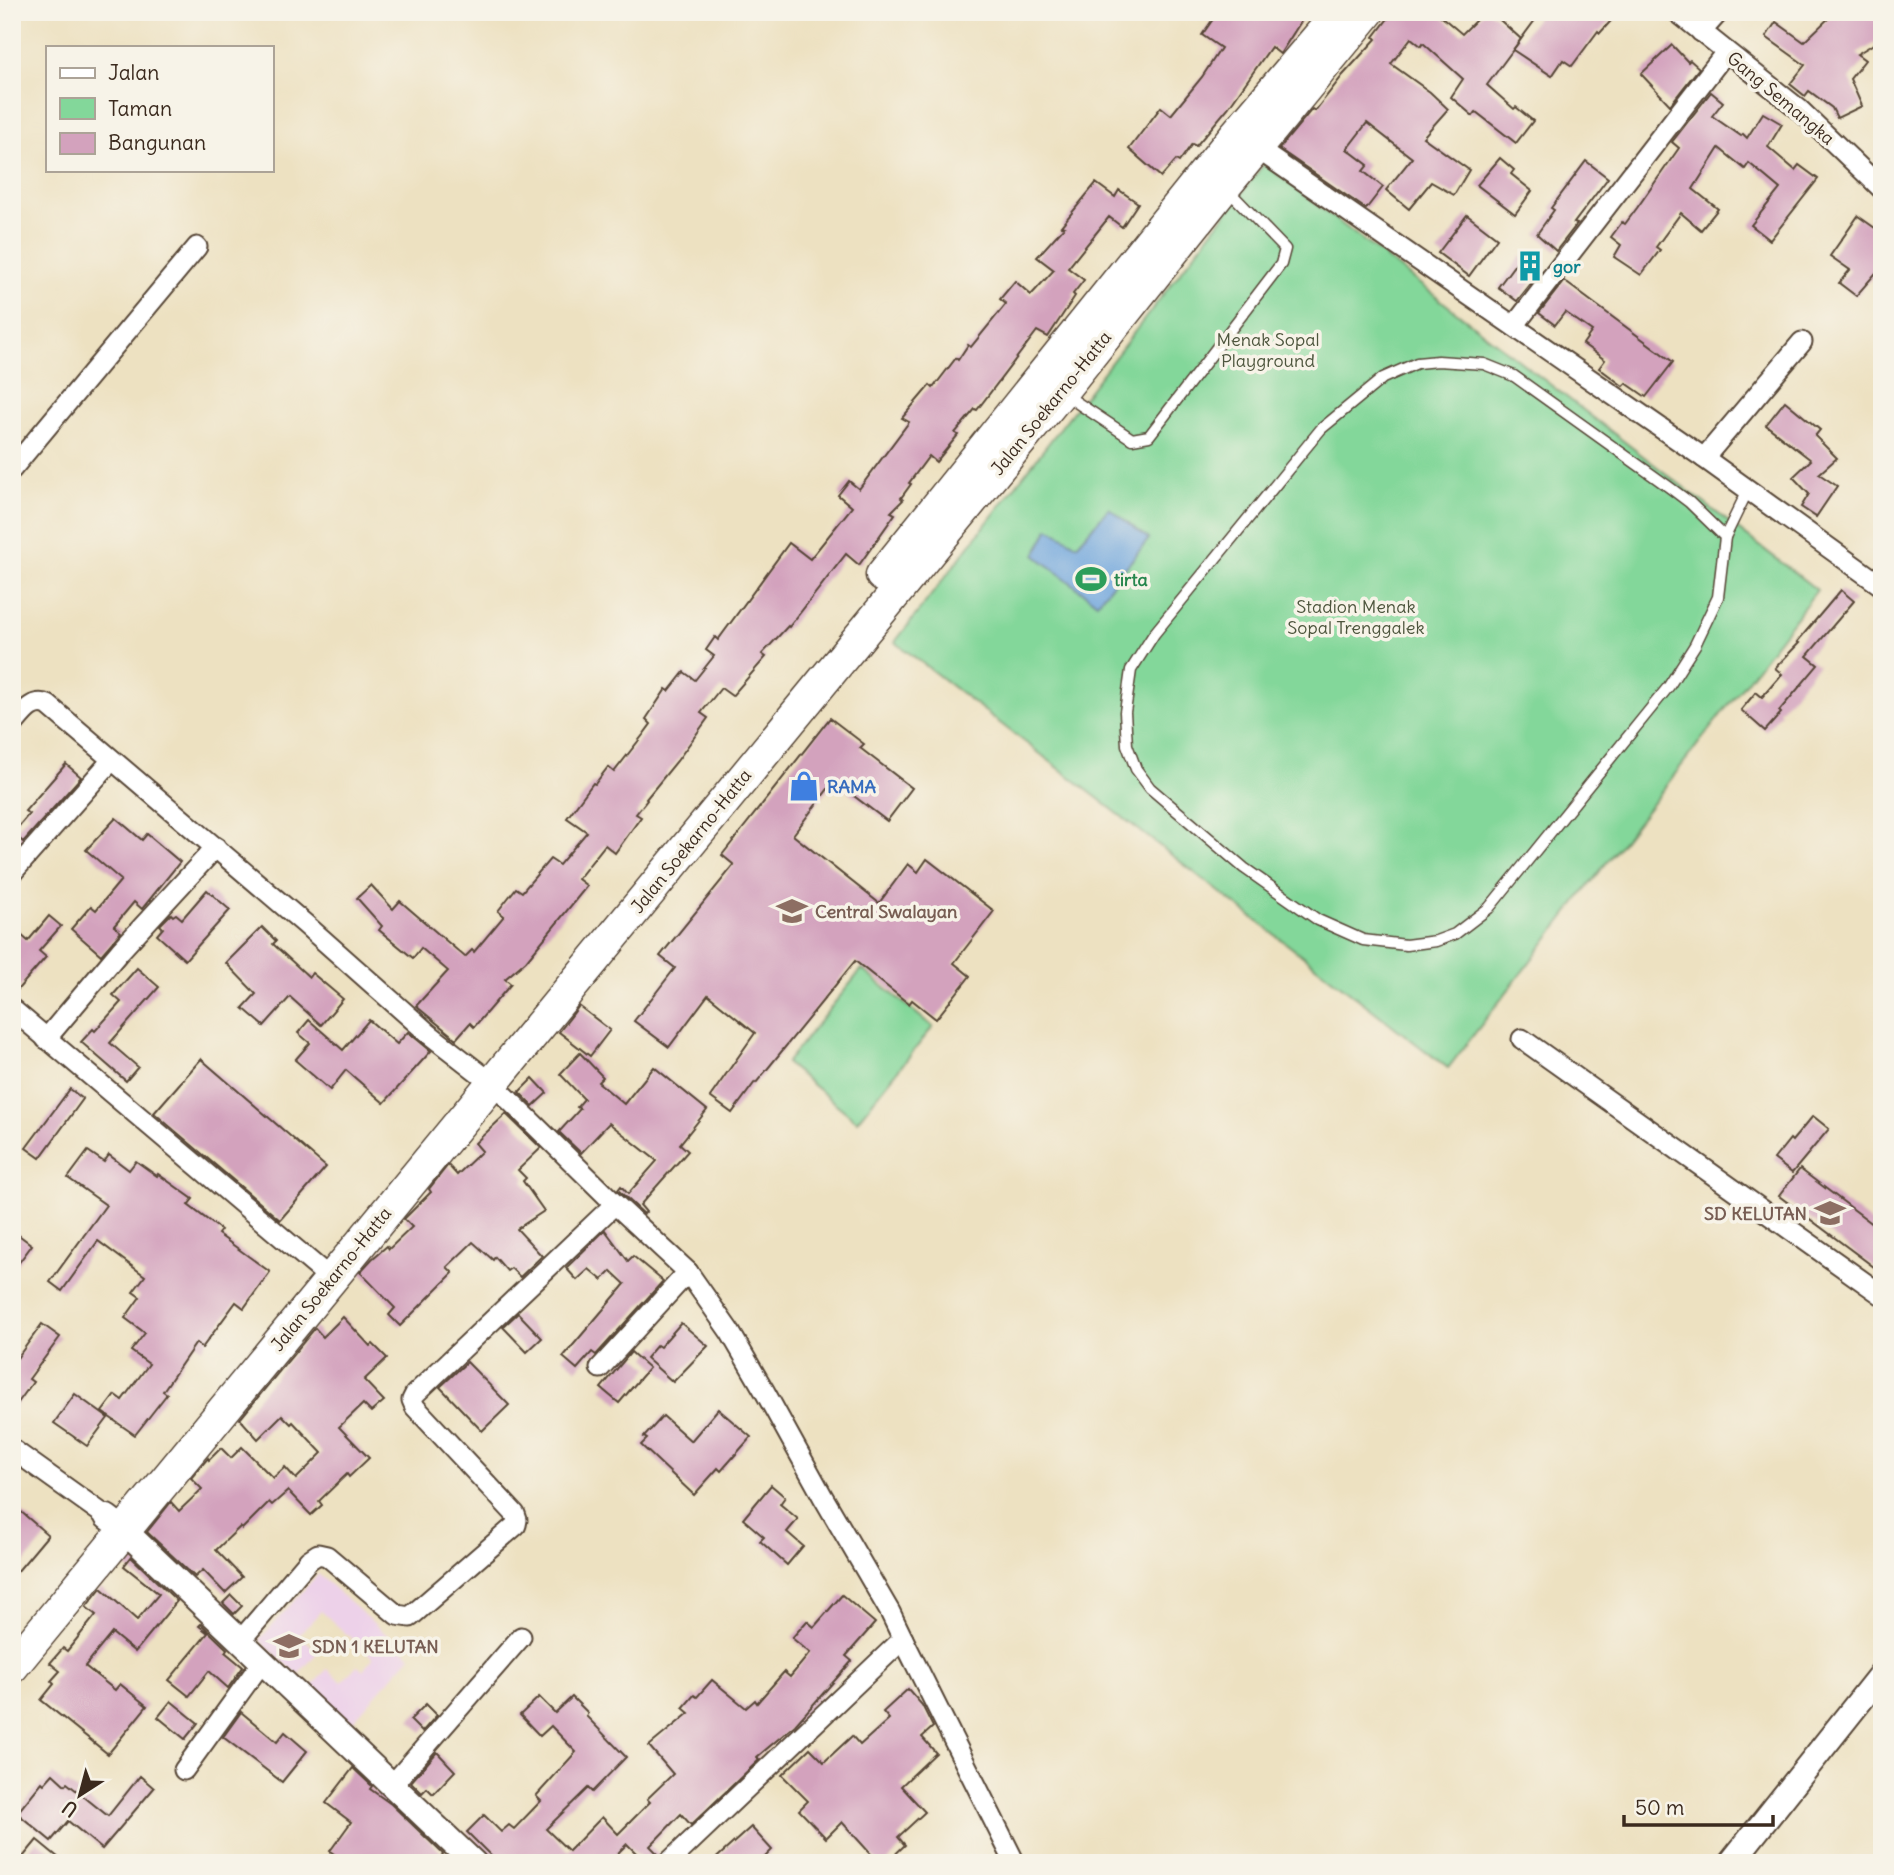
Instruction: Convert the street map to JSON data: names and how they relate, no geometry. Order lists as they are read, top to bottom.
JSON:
{
  "streets": {
    "highway": ["Jalan Soekarno-Hatta"],
    "street": ["Gang Semangka"]
  },
  "parks": ["Menak Sopal Playground", "Stadion Menak Sopal Trenggalek"],
  "places": {
    "building": ["gor"],
    "sports": ["tirta"],
    "shop": ["RAMA"],
    "school or university": ["Central Swalayan", "SD KELUTAN", "SDN 1 KELUTAN"]
  },
  "legend": ["Jalan", "Taman", "Bangunan"],
  "scale_bar": "50 m",
  "north": "bottom left"
}
